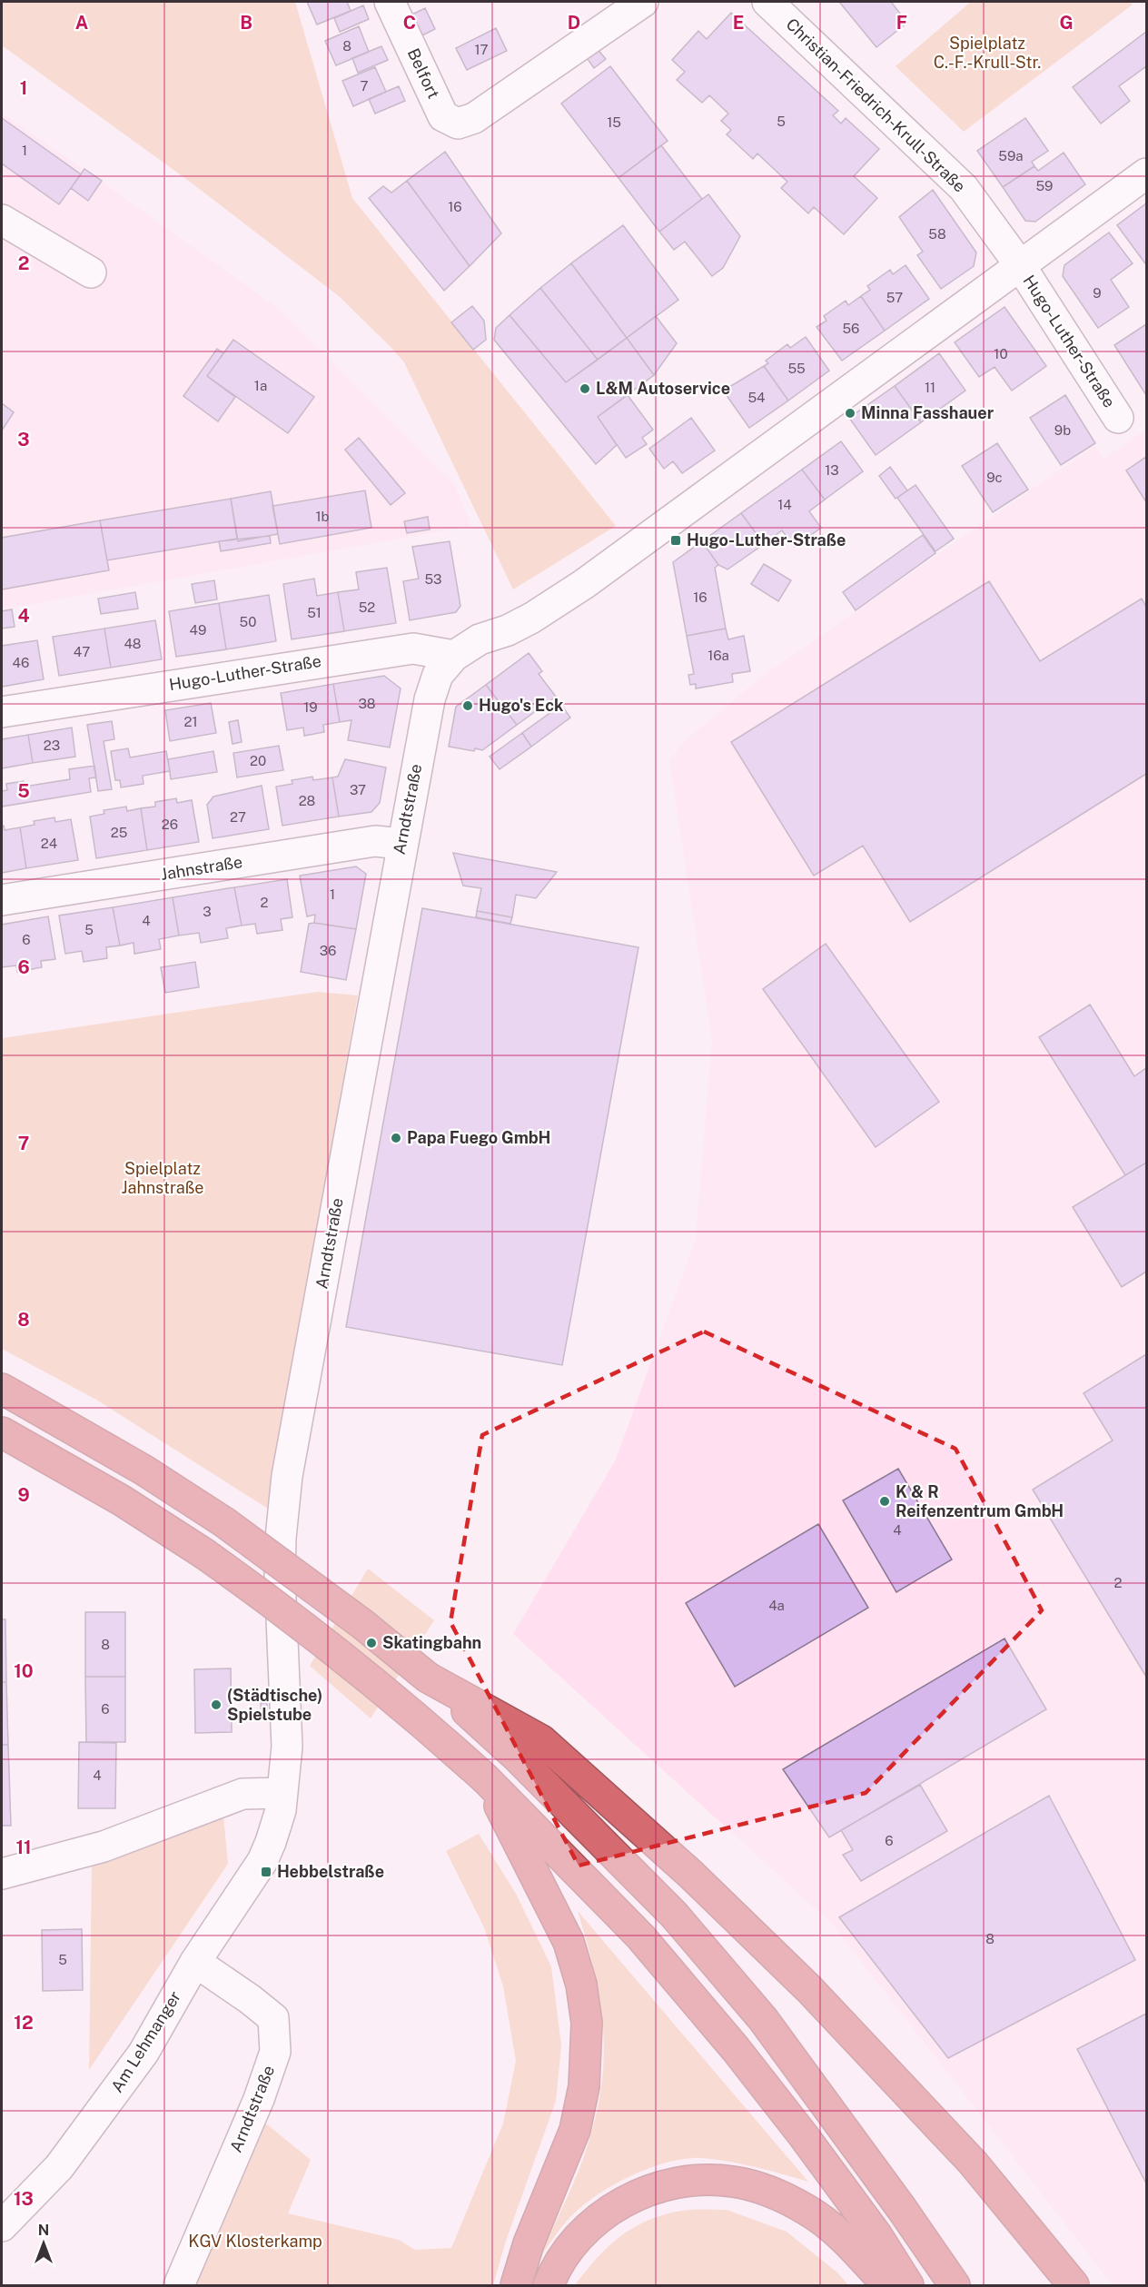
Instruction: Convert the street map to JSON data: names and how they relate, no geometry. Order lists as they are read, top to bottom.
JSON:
{
  "streets": {
    "street": [
      "Belfort",
      "Christian-Friedrich-Krull-Straße",
      "Hugo-Luther-Straße",
      "Arndtstraße",
      "Jahnstraße",
      "Am Lehmanger"
    ]
  },
  "crossings": [
    ["Christian-Friedrich-Krull-Straße", "Hugo-Luther-Straße"],
    ["Hugo-Luther-Straße", "Arndtstraße"],
    ["Arndtstraße", "Jahnstraße"],
    ["Arndtstraße", "Am Lehmanger"]
  ],
  "parks": ["Spielplatz C.-F.-Krull-Str.", "Spielplatz Jahnstraße", "KGV Klosterkamp"],
  "places": {
    "other": [
      "L&M Autoservice",
      "Minna Fasshauer",
      "Hugo's Eck",
      "Papa Fuego GmbH",
      "K & R Reifenzentrum GmbH",
      "Skatingbahn",
      "(Städtische) Spielstube"
    ],
    "transit": ["Hugo-Luther-Straße", "Hebbelstraße"]
  },
  "house_numbers": [
    "8",
    "17",
    "7",
    "5",
    "15",
    "1",
    "59a",
    "59",
    "16",
    "58",
    "9",
    "57",
    "56",
    "10",
    "55",
    "1a",
    "11",
    "54",
    "9b",
    "13",
    "9c",
    "14",
    "1b",
    "53",
    "16",
    "52",
    "51",
    "50",
    "49",
    "48",
    "47",
    "16a",
    "46",
    "38",
    "19",
    "21",
    "23",
    "20",
    "37",
    "28",
    "27",
    "26",
    "25",
    "24",
    "1",
    "2",
    "3",
    "4",
    "5",
    "6",
    "36",
    "4",
    "2",
    "4a",
    "8",
    "6",
    "4",
    "6",
    "8",
    "5"
  ],
  "north": "top",
  "grid": {
    "columns": [
      "A",
      "B",
      "C",
      "D",
      "E",
      "F",
      "G"
    ],
    "rows": [
      "1",
      "2",
      "3",
      "4",
      "5",
      "6",
      "7",
      "8",
      "9",
      "10",
      "11",
      "12",
      "13"
    ]
  }
}
